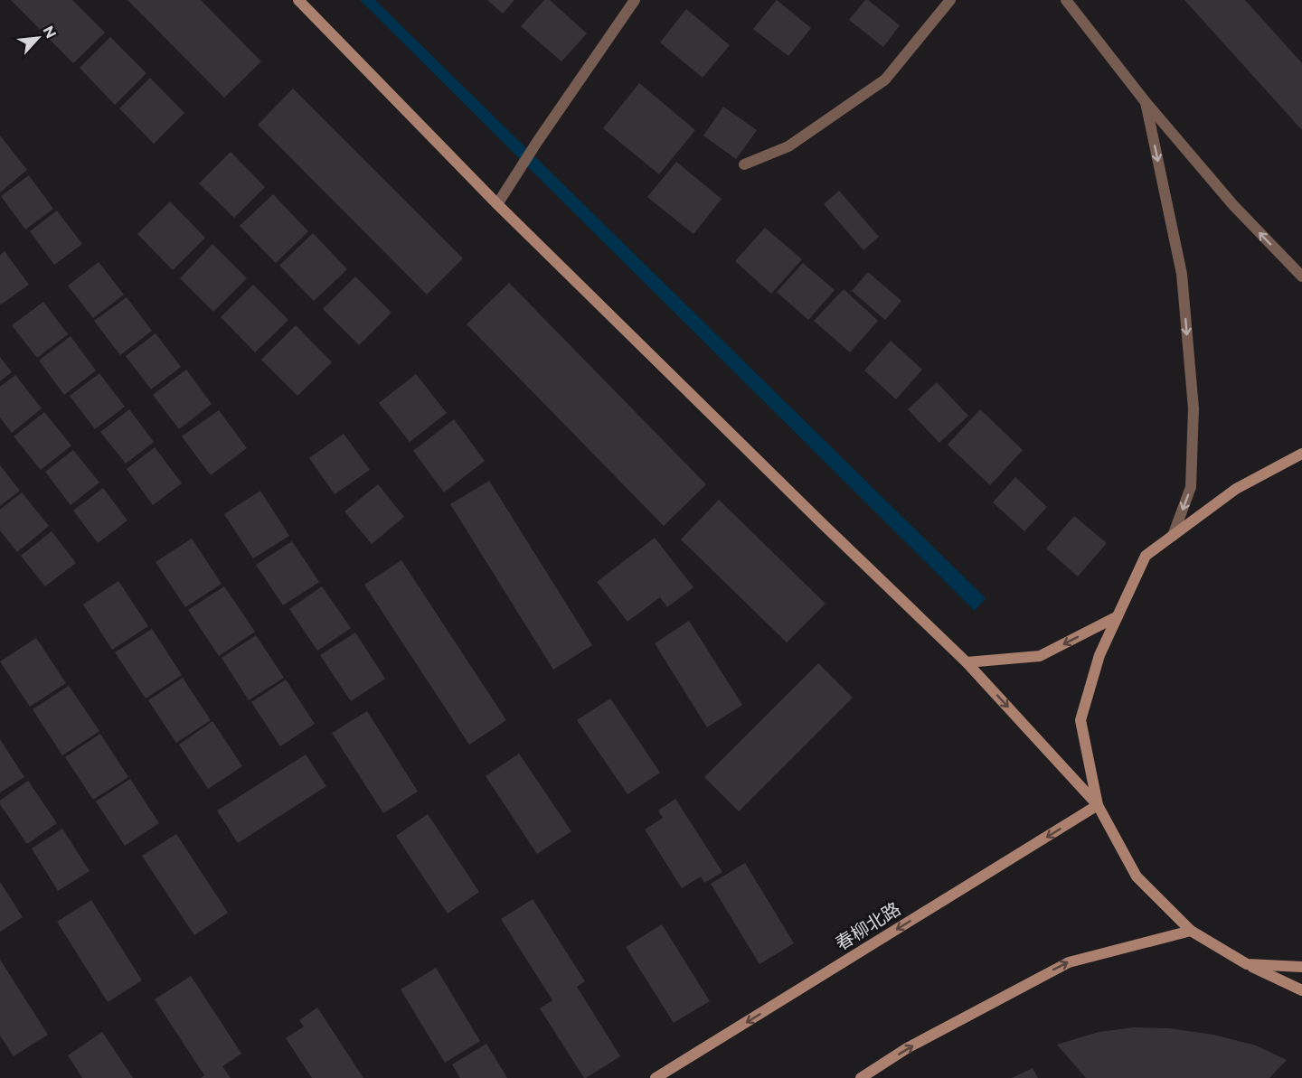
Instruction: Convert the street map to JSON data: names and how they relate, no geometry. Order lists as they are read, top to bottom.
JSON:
{
  "streets": {
    "street": ["春柳北路"]
  },
  "one_way": ["春柳北路"],
  "north": "top right"
}
